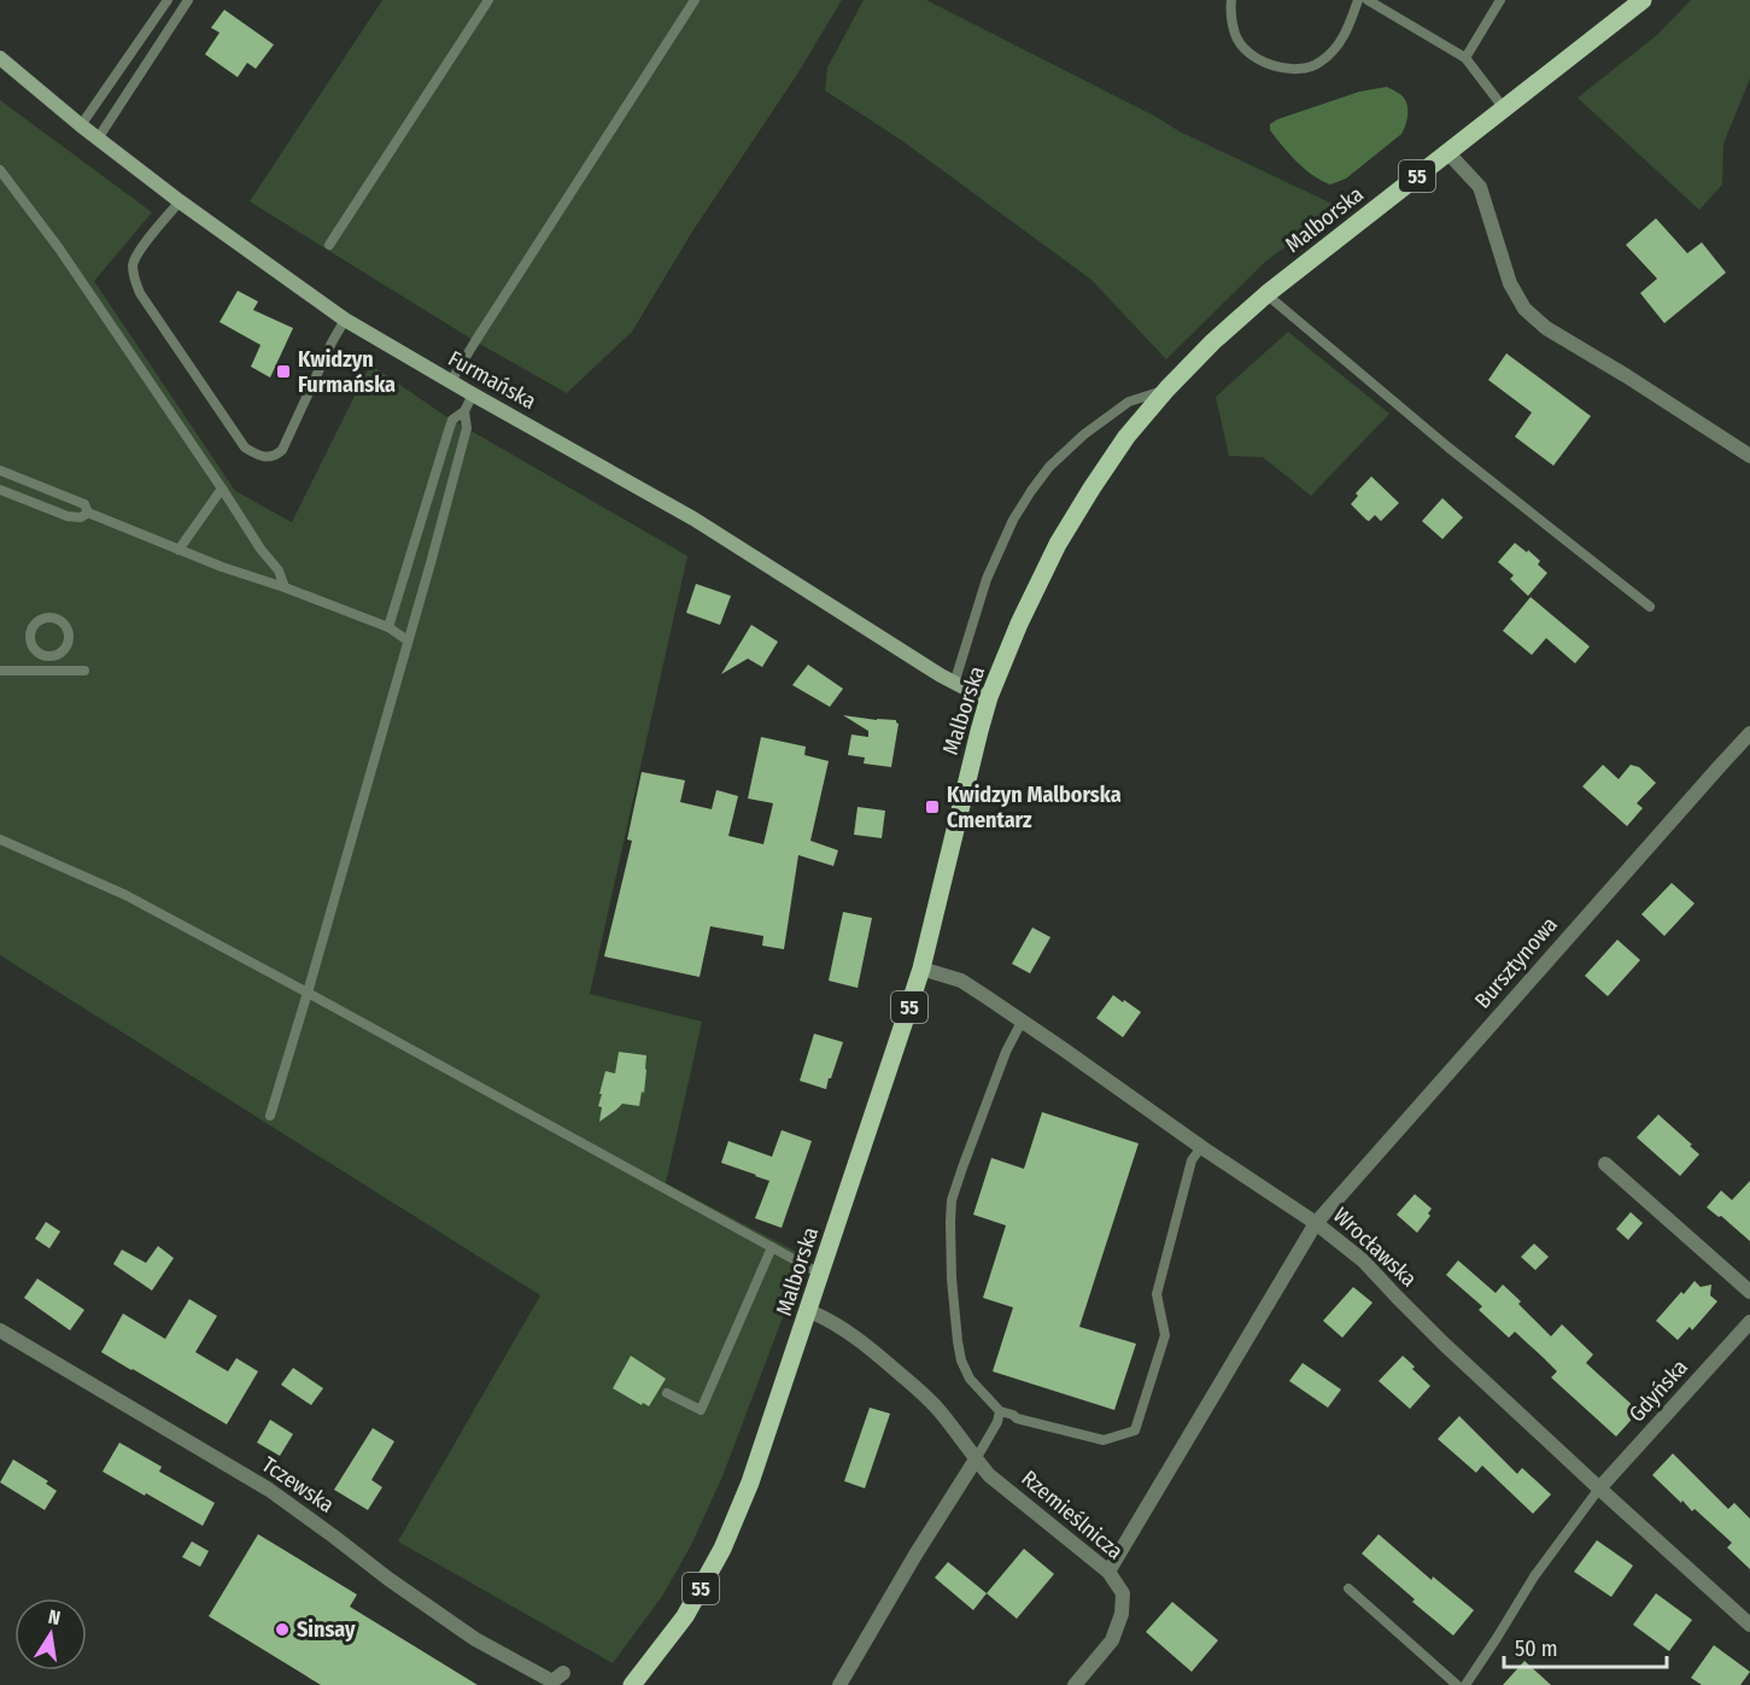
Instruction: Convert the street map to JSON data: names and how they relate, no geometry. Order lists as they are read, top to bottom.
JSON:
{
  "streets": {
    "main road": ["55", "Malborska"],
    "street": [
      "Furmańska",
      "Bursztynowa",
      "Wrocławska",
      "Gdyńska",
      "Tczewska",
      "Rzemieślnicza"
    ]
  },
  "crossings": [
    ["Malborska", "Furmańska"],
    ["Malborska", "Wrocławska"],
    ["Malborska", "Rzemieślnicza"],
    ["Bursztynowa", "Wrocławska"],
    ["Bursztynowa", "Rzemieślnicza"],
    ["Wrocławska", "Gdyńska"]
  ],
  "places": {
    "transit": ["Kwidzyn Furmańska", "Kwidzyn Malborska Cmentarz"],
    "other": ["Sinsay"]
  },
  "scale_bar": "50 m",
  "north": "top"
}
